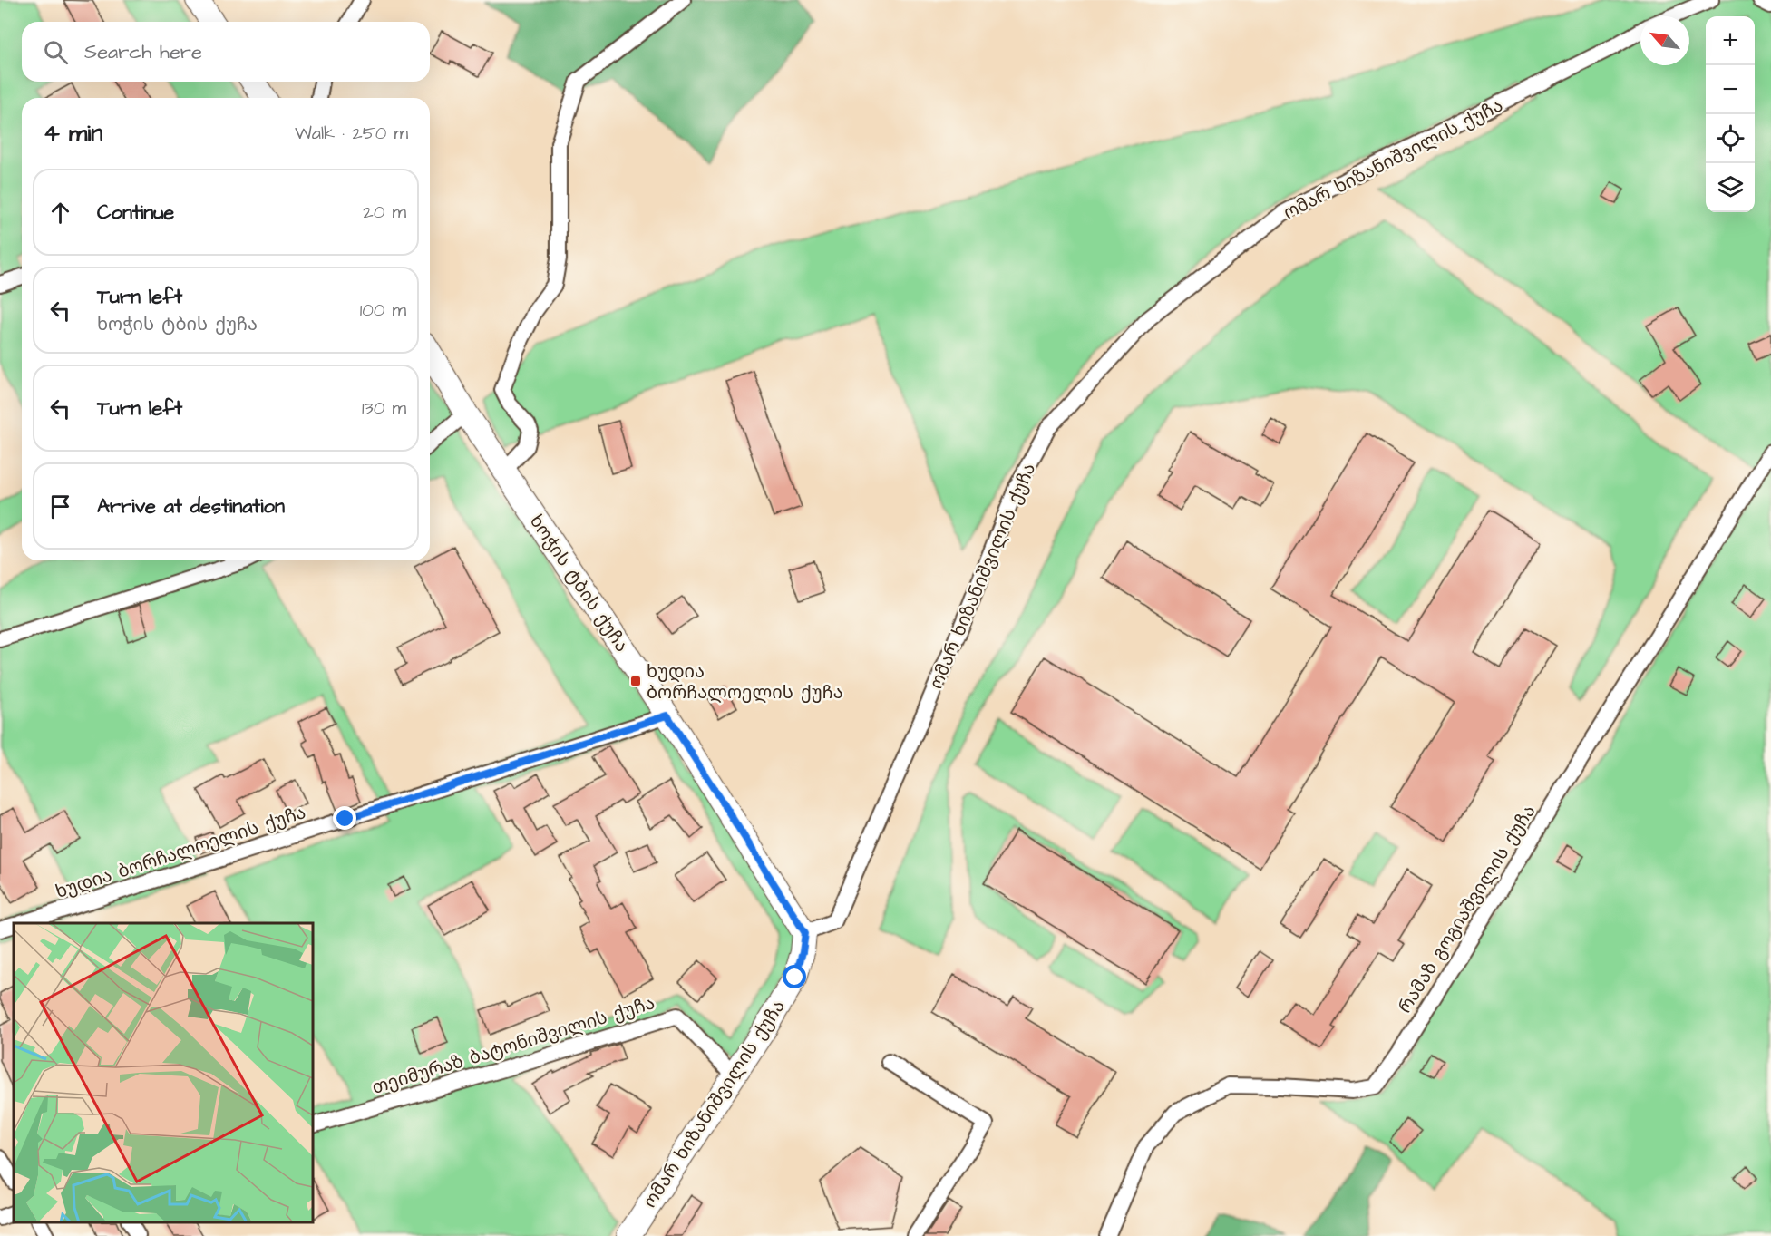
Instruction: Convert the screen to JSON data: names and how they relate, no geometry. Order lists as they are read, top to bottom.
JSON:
{
  "streets": {
    "main road": ["ომარ ხიზანიშვილის ქუჩა", "ხოჭის ტბის ქუჩა"],
    "street": ["ხუდია ბორჩალოელის ქუჩა", "რამაზ გოგიაშვილის ქუჩა", "თეიმურაზ ბატონიშვილის ქუჩა"]
  },
  "crossings": [
    ["ომარ ხიზანიშვილის ქუჩა", "ხოჭის ტბის ქუჩა"],
    ["ომარ ხიზანიშვილის ქუჩა", "თეიმურაზ ბატონიშვილის ქუჩა"],
    ["ხოჭის ტბის ქუჩა", "ხუდია ბორჩალოელის ქუჩა"]
  ],
  "places": {
    "transit": ["ხუდია ბორჩალოელის ქუჩა"]
  },
  "north": "top left",
  "page": {
    "map_buttons": ["+", "−"],
    "search": "Search here",
    "heading": ["4 min", "Walk · 250 m"],
    "list": [
      ["Continue", "20 m"],
      ["Turn left", "ხოჭის ტბის ქუჩა", "100 m"],
      ["Turn left", "130 m"],
      "Arrive at destination"
    ]
  }
}
